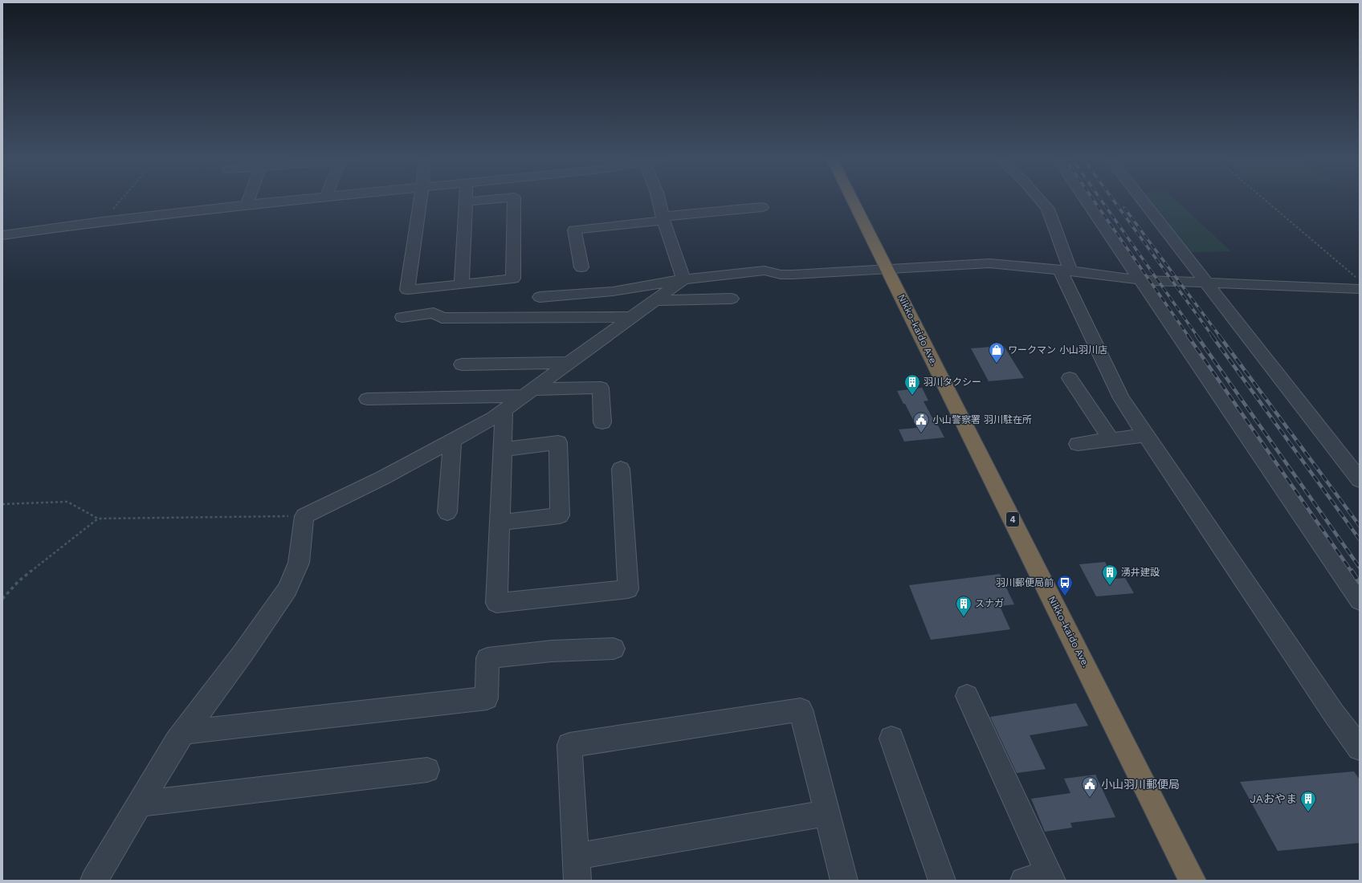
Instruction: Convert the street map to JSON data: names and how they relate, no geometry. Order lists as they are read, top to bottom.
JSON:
{
  "streets": {
    "highway": ["Nikko-kaido Ave.", "4"]
  },
  "places": {
    "shop": ["ワークマン 小山羽川店"],
    "building": [
      "羽川タクシー",
      "湧井建設",
      "スナガ",
      "JAおやま"
    ],
    "public building": ["小山警察署 羽川駐在所", "小山羽川郵便局"],
    "bus stop": ["羽川郵便局前"]
  }
}
